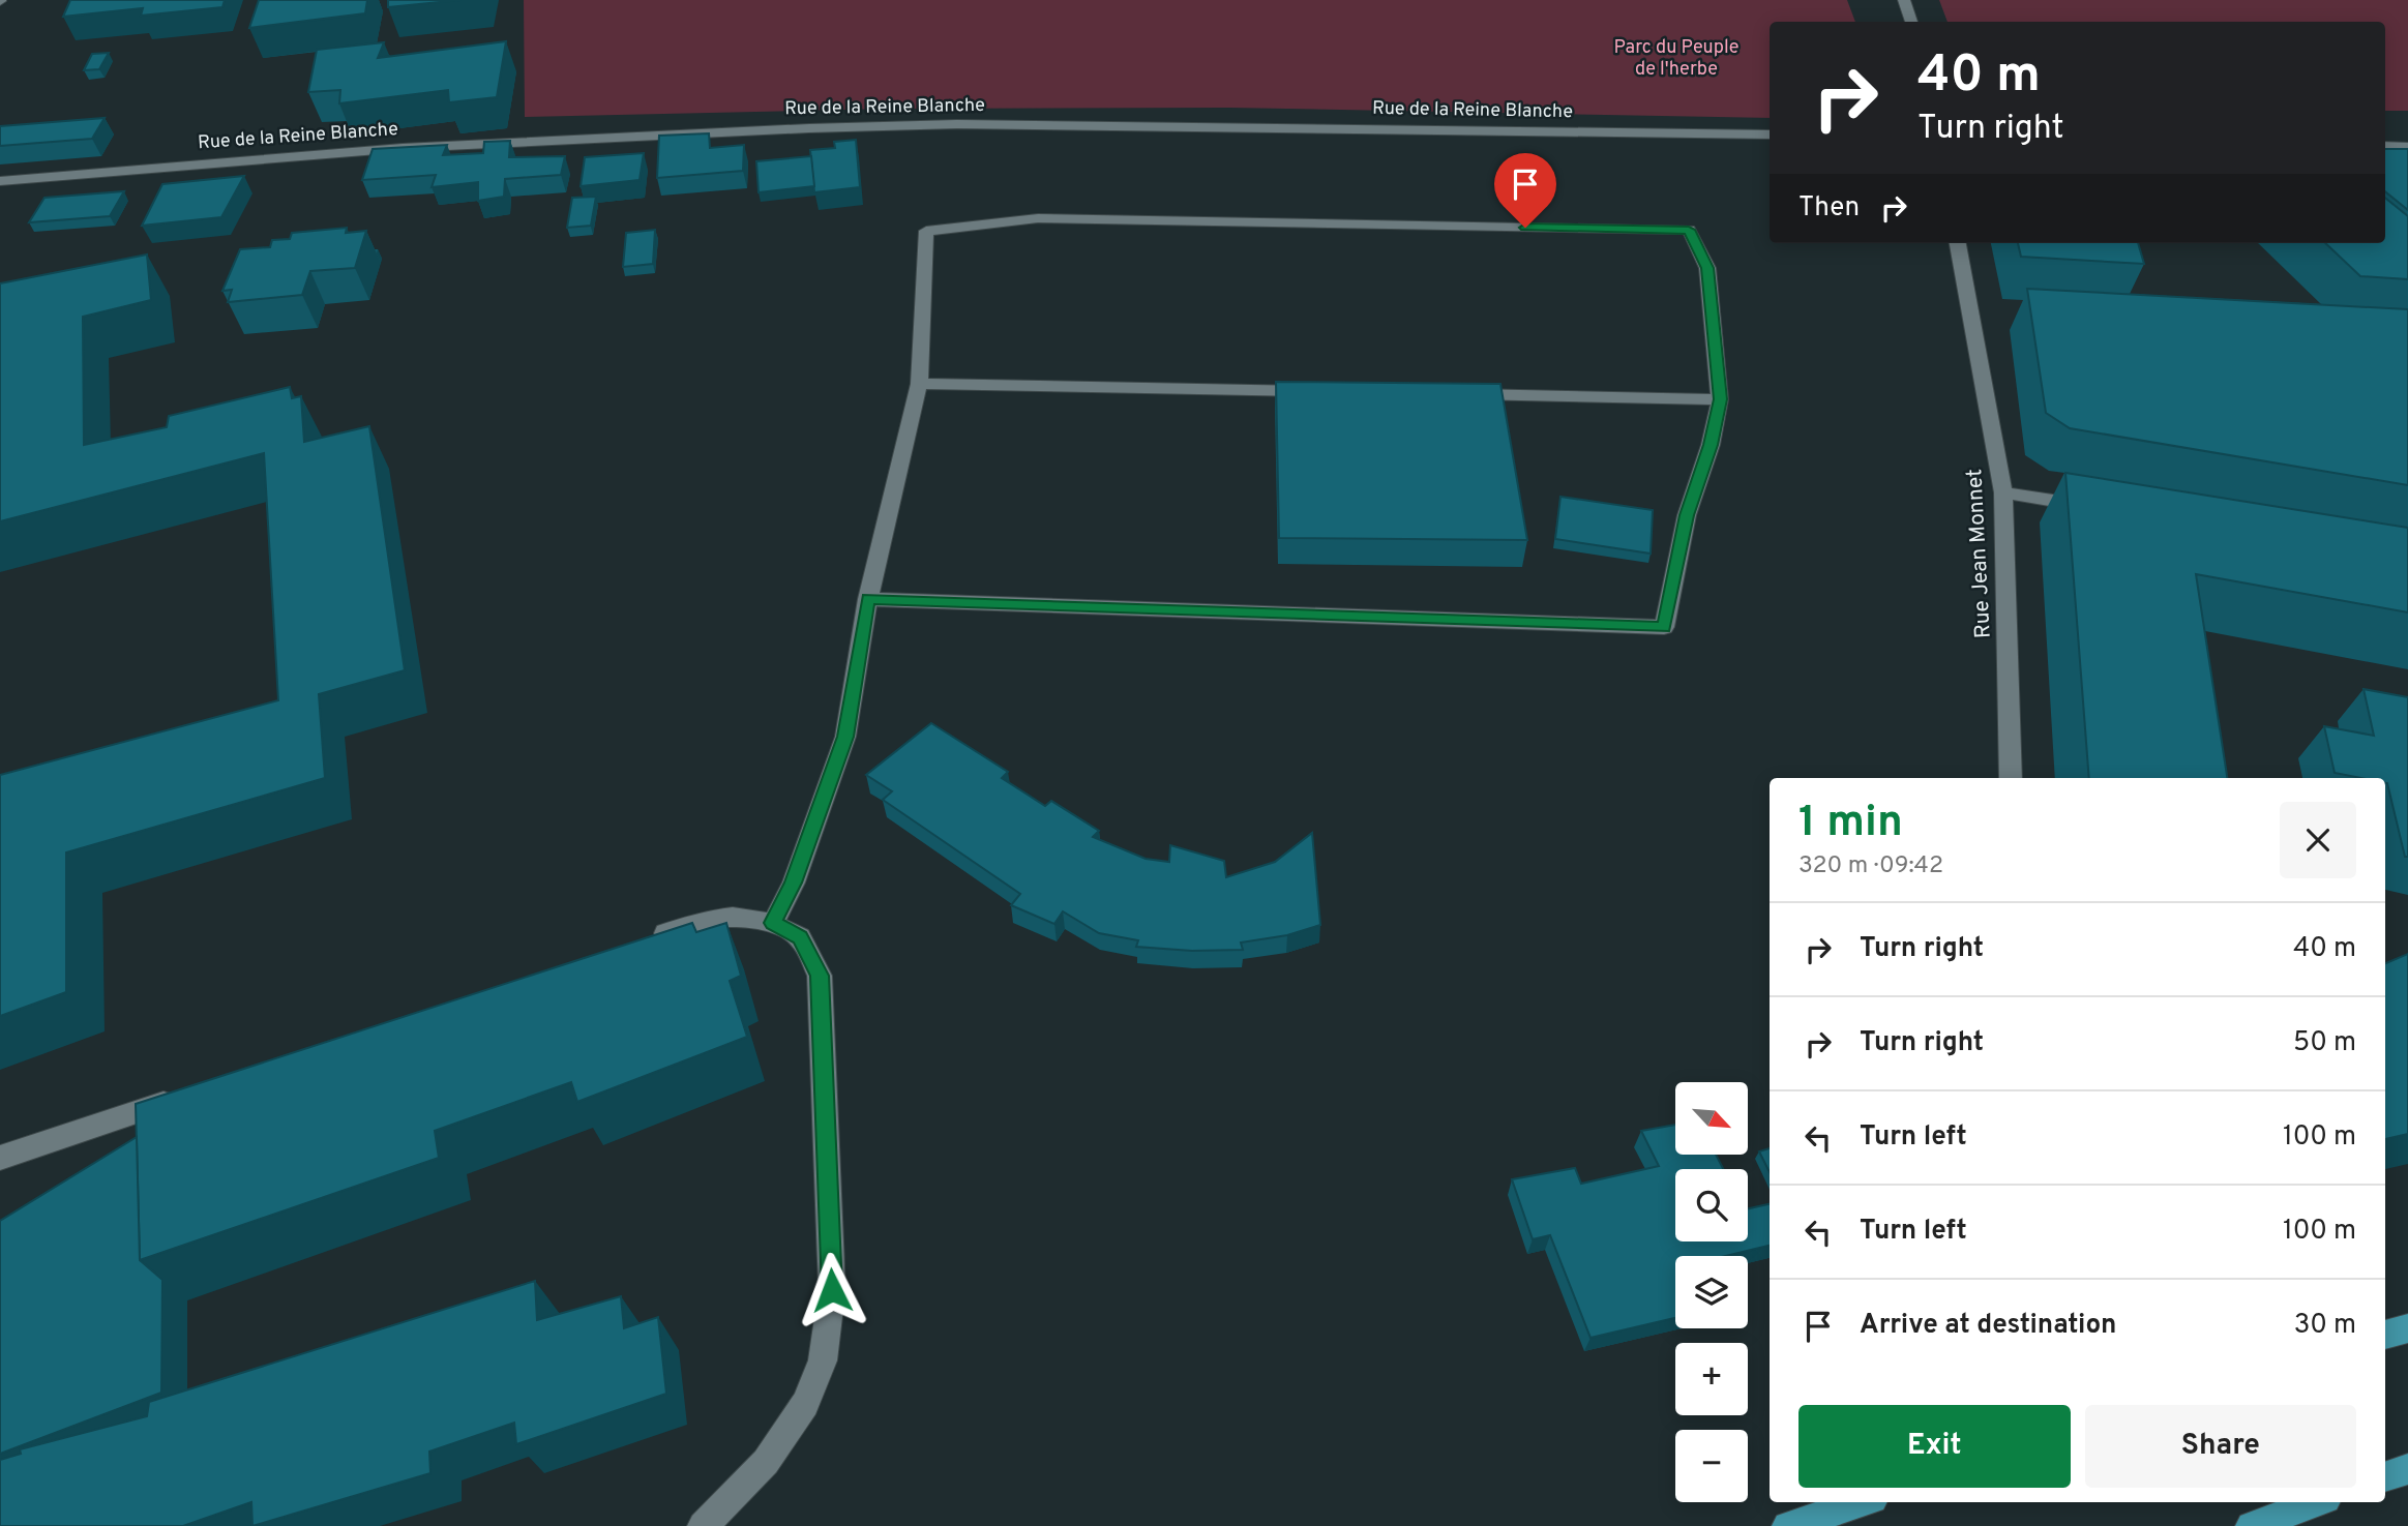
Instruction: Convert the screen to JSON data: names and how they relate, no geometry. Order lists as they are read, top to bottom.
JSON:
{
  "streets": {
    "street": ["Rue de la Reine Blanche", "Rue Jean Monnet"]
  },
  "parks": ["Parc du Peuple de l'herbe"],
  "north": "bottom right",
  "page": {
    "turn": ["40 m", "Turn right"],
    "then": "Then",
    "heading": ["1 min", "320 m · 09:42"],
    "list": [
      {
        "name": "Turn right",
        "value": "40 m"
      },
      {
        "name": "Turn right",
        "value": "50 m"
      },
      {
        "name": "Turn left",
        "value": "100 m"
      },
      {
        "name": "Turn left",
        "value": "100 m"
      },
      {
        "name": "Arrive at destination",
        "value": "30 m"
      }
    ],
    "map_buttons": ["+", "−"],
    "buttons": ["Exit", "Share"]
  }
}
